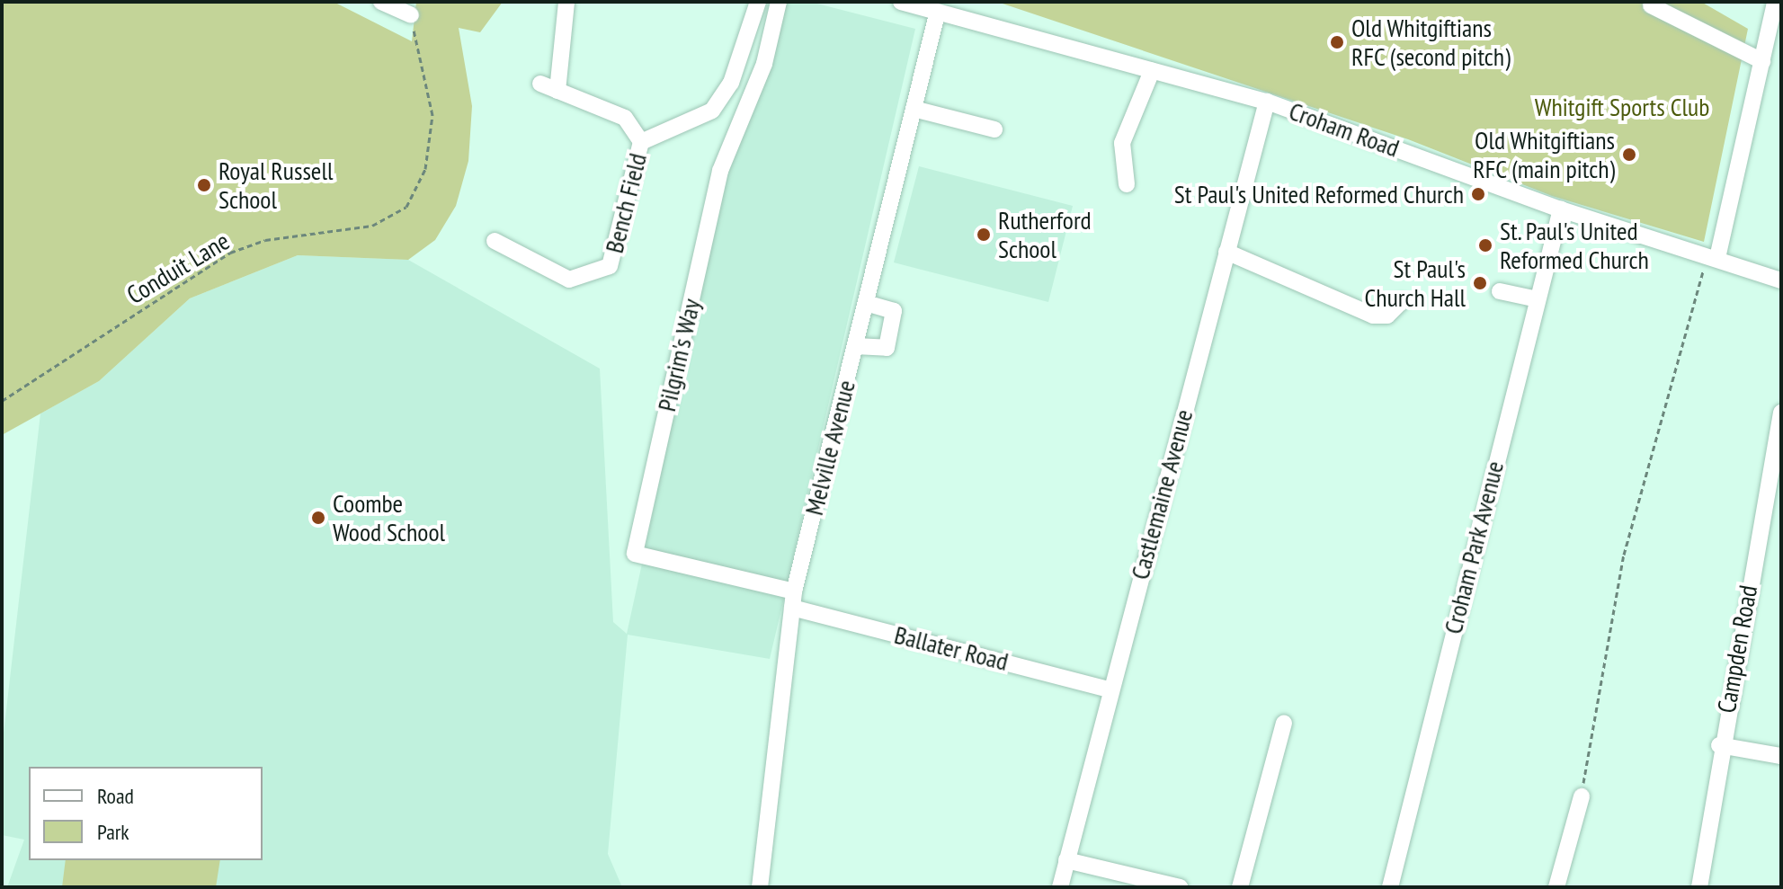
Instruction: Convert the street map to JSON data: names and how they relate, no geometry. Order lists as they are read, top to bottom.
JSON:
{
  "streets": {
    "street": [
      "Croham Road",
      "Bench Field",
      "Pilgrim's Way",
      "Melville Avenue",
      "Castlemaine Avenue",
      "Croham Park Avenue",
      "Ballater Road",
      "Campden Road"
    ],
    "path": ["Conduit Lane"]
  },
  "crossings": [
    ["Croham Road", "Melville Avenue"],
    ["Croham Road", "Castlemaine Avenue"],
    ["Croham Road", "Croham Park Avenue"],
    ["Pilgrim's Way", "Melville Avenue"],
    ["Pilgrim's Way", "Ballater Road"],
    ["Melville Avenue", "Ballater Road"],
    ["Castlemaine Avenue", "Ballater Road"]
  ],
  "parks": ["Whitgift Sports Club"],
  "places": [
    "Old Whitgiftians RFC (second pitch)",
    "Old Whitgiftians RFC (main pitch)",
    "Royal Russell School",
    "St Paul's United Reformed Church",
    "Rutherford School",
    "St. Paul's United Reformed Church",
    "St Paul's Church Hall",
    "Coombe Wood School"
  ],
  "legend": ["Road", "Park"]
}
